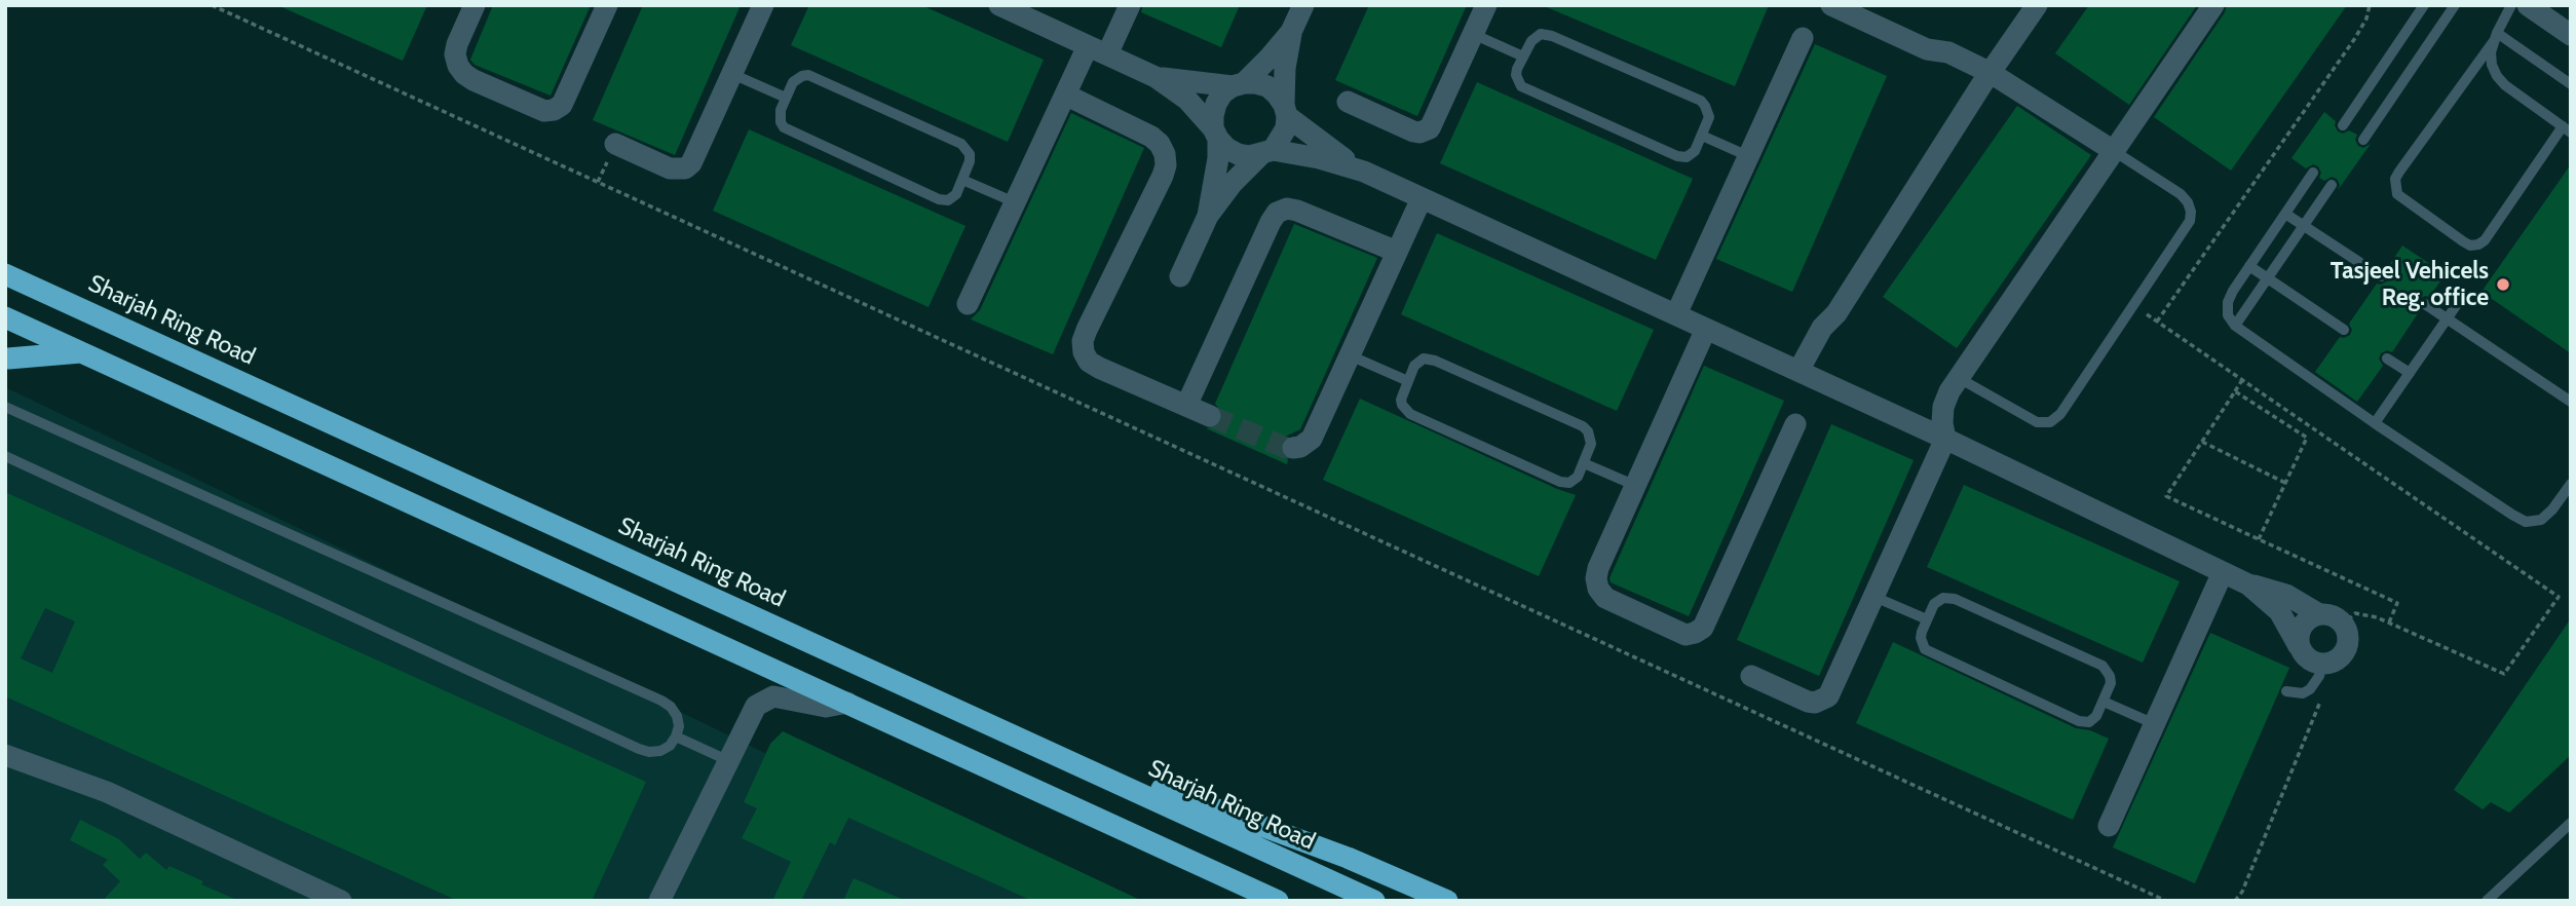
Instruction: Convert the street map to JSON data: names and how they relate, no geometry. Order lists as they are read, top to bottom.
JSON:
{
  "streets": {
    "highway": ["Sharjah Ring Road"]
  },
  "places": ["Tasjeel Vehicels Reg. office"]
}
